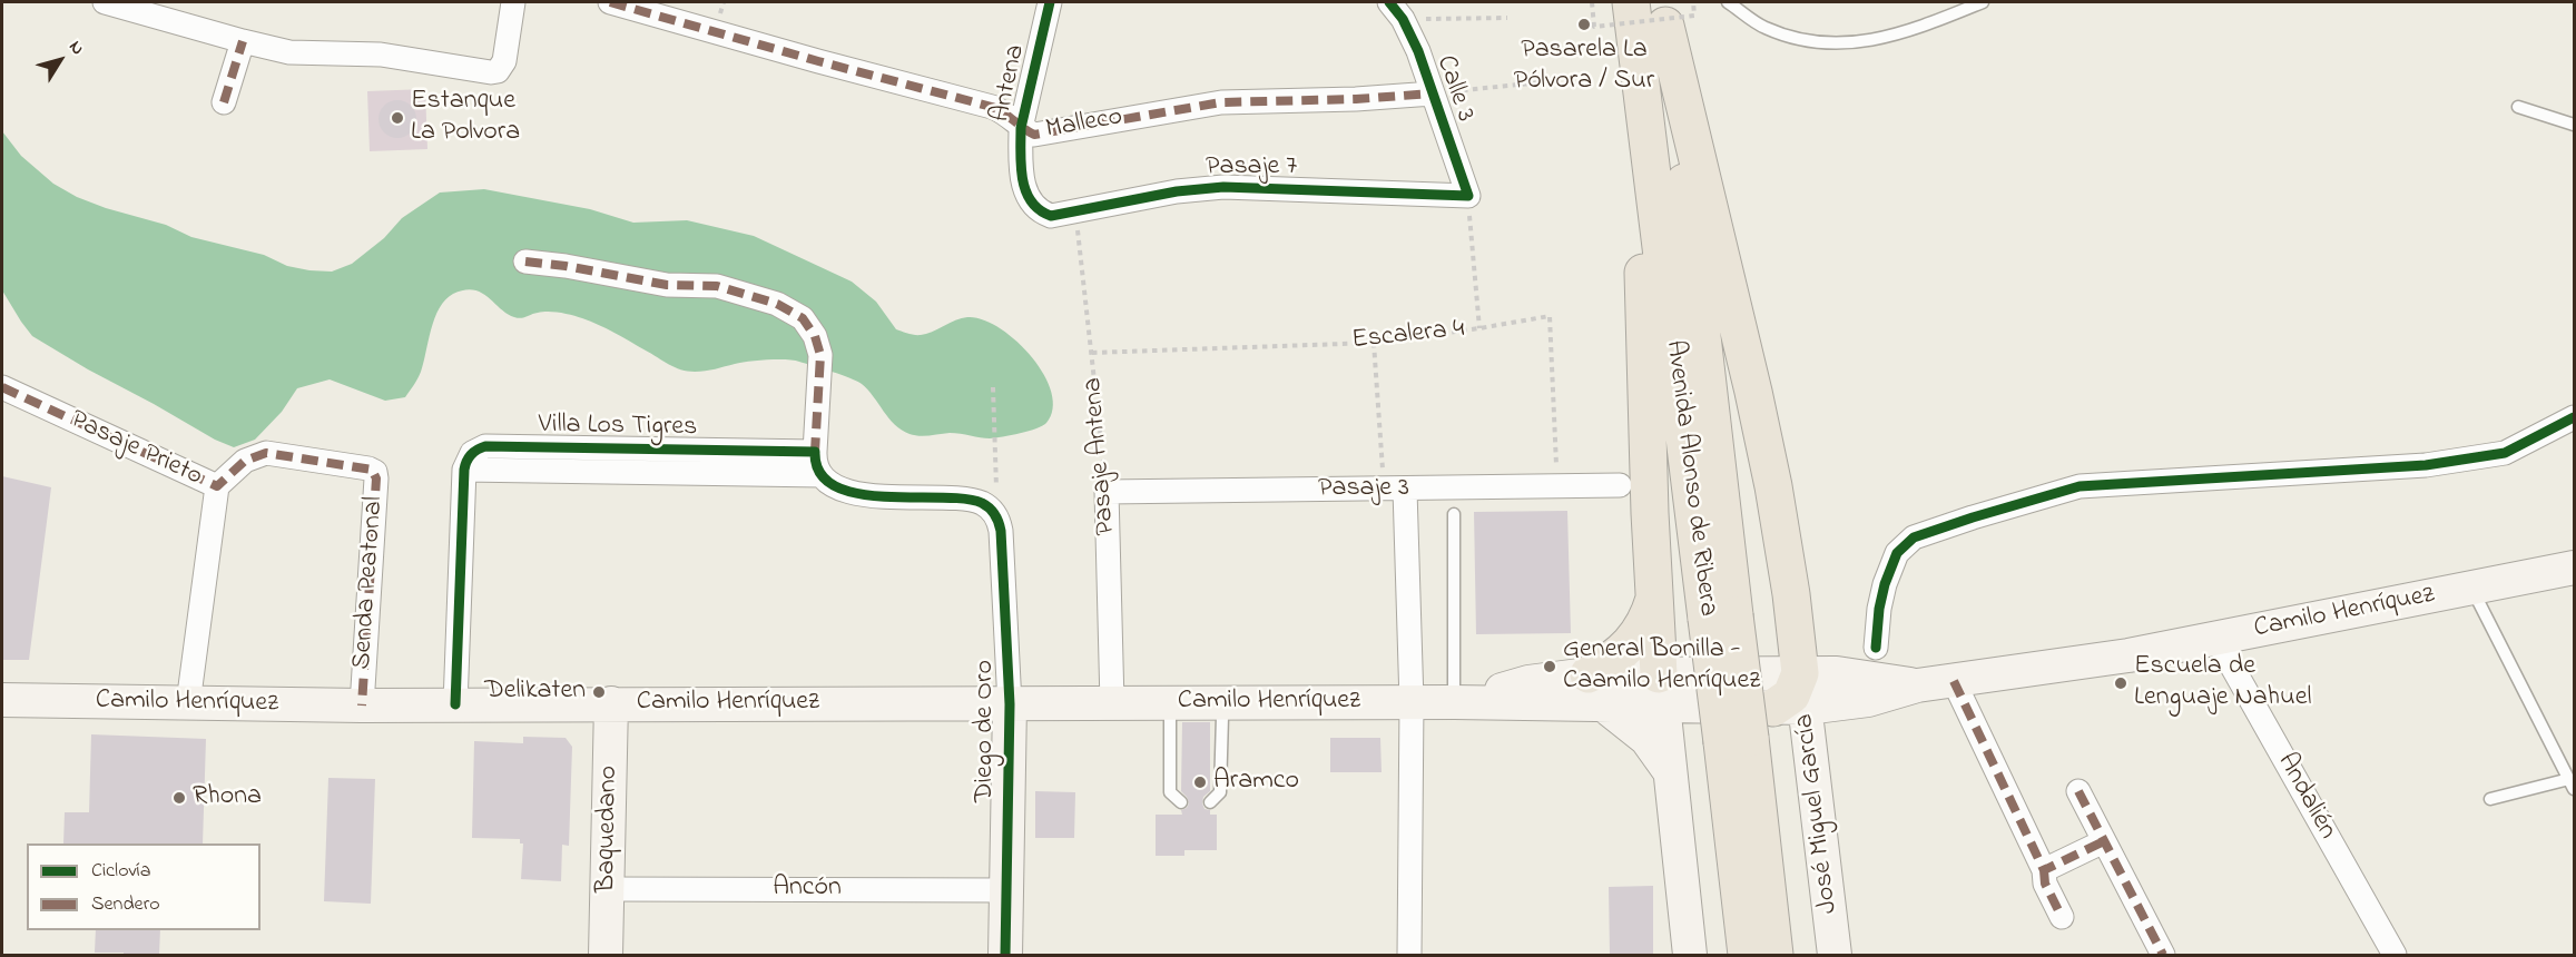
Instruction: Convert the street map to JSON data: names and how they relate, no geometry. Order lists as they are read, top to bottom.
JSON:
{
  "streets": {
    "highway": ["Avenida Alonso de Ribera"],
    "main road": [
      "Camilo Henríquez",
      "Diego de Oro",
      "José Miguel García",
      "Baquedano"
    ],
    "street": [
      "Antena",
      "Calle 3",
      "Malleco",
      "Pasaje 7",
      "Villa Los Tigres",
      "Pasaje Prieto",
      "Pasaje Antena",
      "Pasaje 3",
      "Senda Peatonal",
      "Andalién",
      "Ancón"
    ],
    "path": ["Escalera 4"]
  },
  "crossings": [
    ["Antena", "Malleco"],
    ["Antena", "Pasaje 7"],
    ["Calle 3", "Malleco"],
    ["Calle 3", "Pasaje 7"],
    ["Pasaje 7", "Pasaje Antena"],
    ["Escalera 4", "Pasaje Antena"],
    ["Escalera 4", "Pasaje 3"],
    ["Villa Los Tigres", "Diego de Oro"],
    ["Pasaje Prieto", "Senda Peatonal"],
    ["Pasaje Prieto", "Camilo Henríquez"],
    ["Pasaje Antena", "Pasaje 3"],
    ["Pasaje Antena", "Camilo Henríquez"],
    ["Senda Peatonal", "Camilo Henríquez"],
    ["Camilo Henríquez", "Diego de Oro"],
    ["Camilo Henríquez", "Andalién"],
    ["Camilo Henríquez", "José Miguel García"],
    ["Camilo Henríquez", "Baquedano"],
    ["Diego de Oro", "Ancón"],
    ["Baquedano", "Ancón"]
  ],
  "places": [
    "Pasarela La Pólvora / Sur",
    "Estanque La Polvora",
    "General Bonilla - Caamilo Henríquez",
    "Escuela de Lenguaje Nahuel",
    "Delikaten",
    "Aramco",
    "Rhona"
  ],
  "legend": ["Ciclovía", "Sendero"],
  "north": "top right"
}
